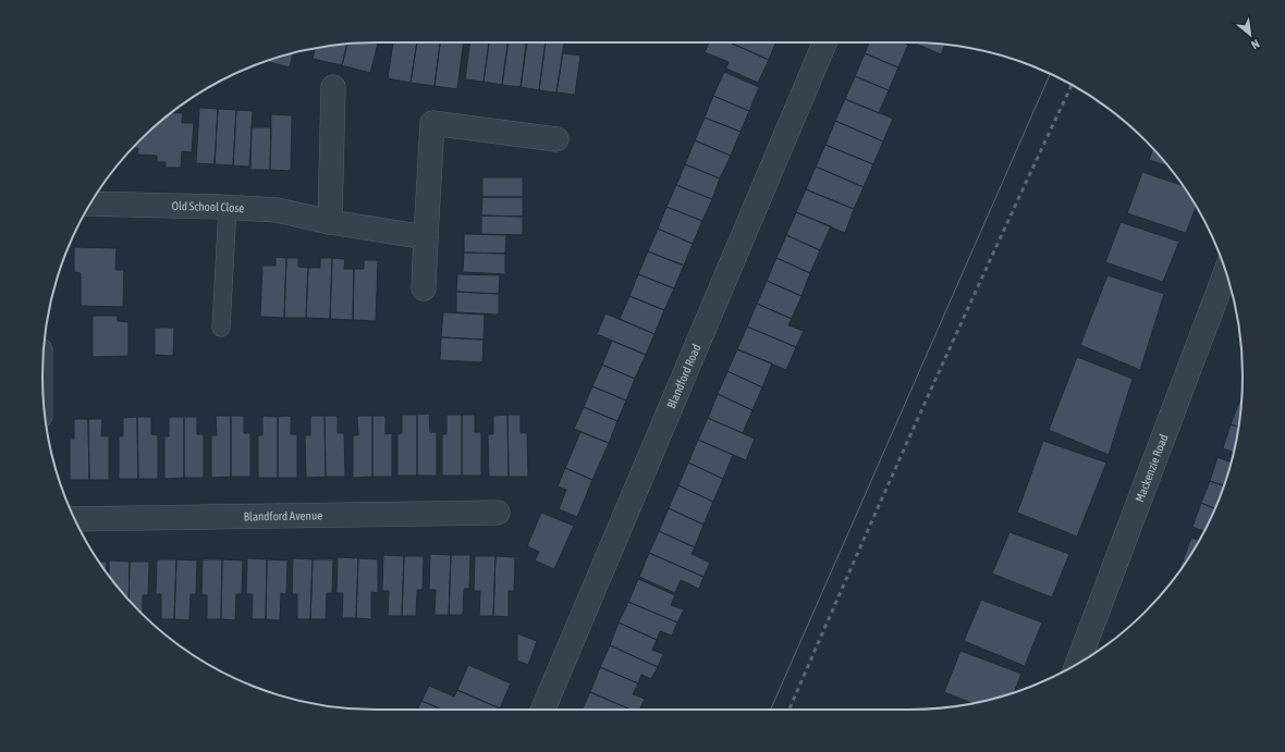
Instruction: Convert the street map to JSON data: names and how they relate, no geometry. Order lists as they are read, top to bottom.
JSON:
{
  "streets": {
    "street": [
      "Old School Close",
      "Blandford Road",
      "Mackenzie Road",
      "Blandford Avenue"
    ]
  },
  "north": "bottom right"
}
